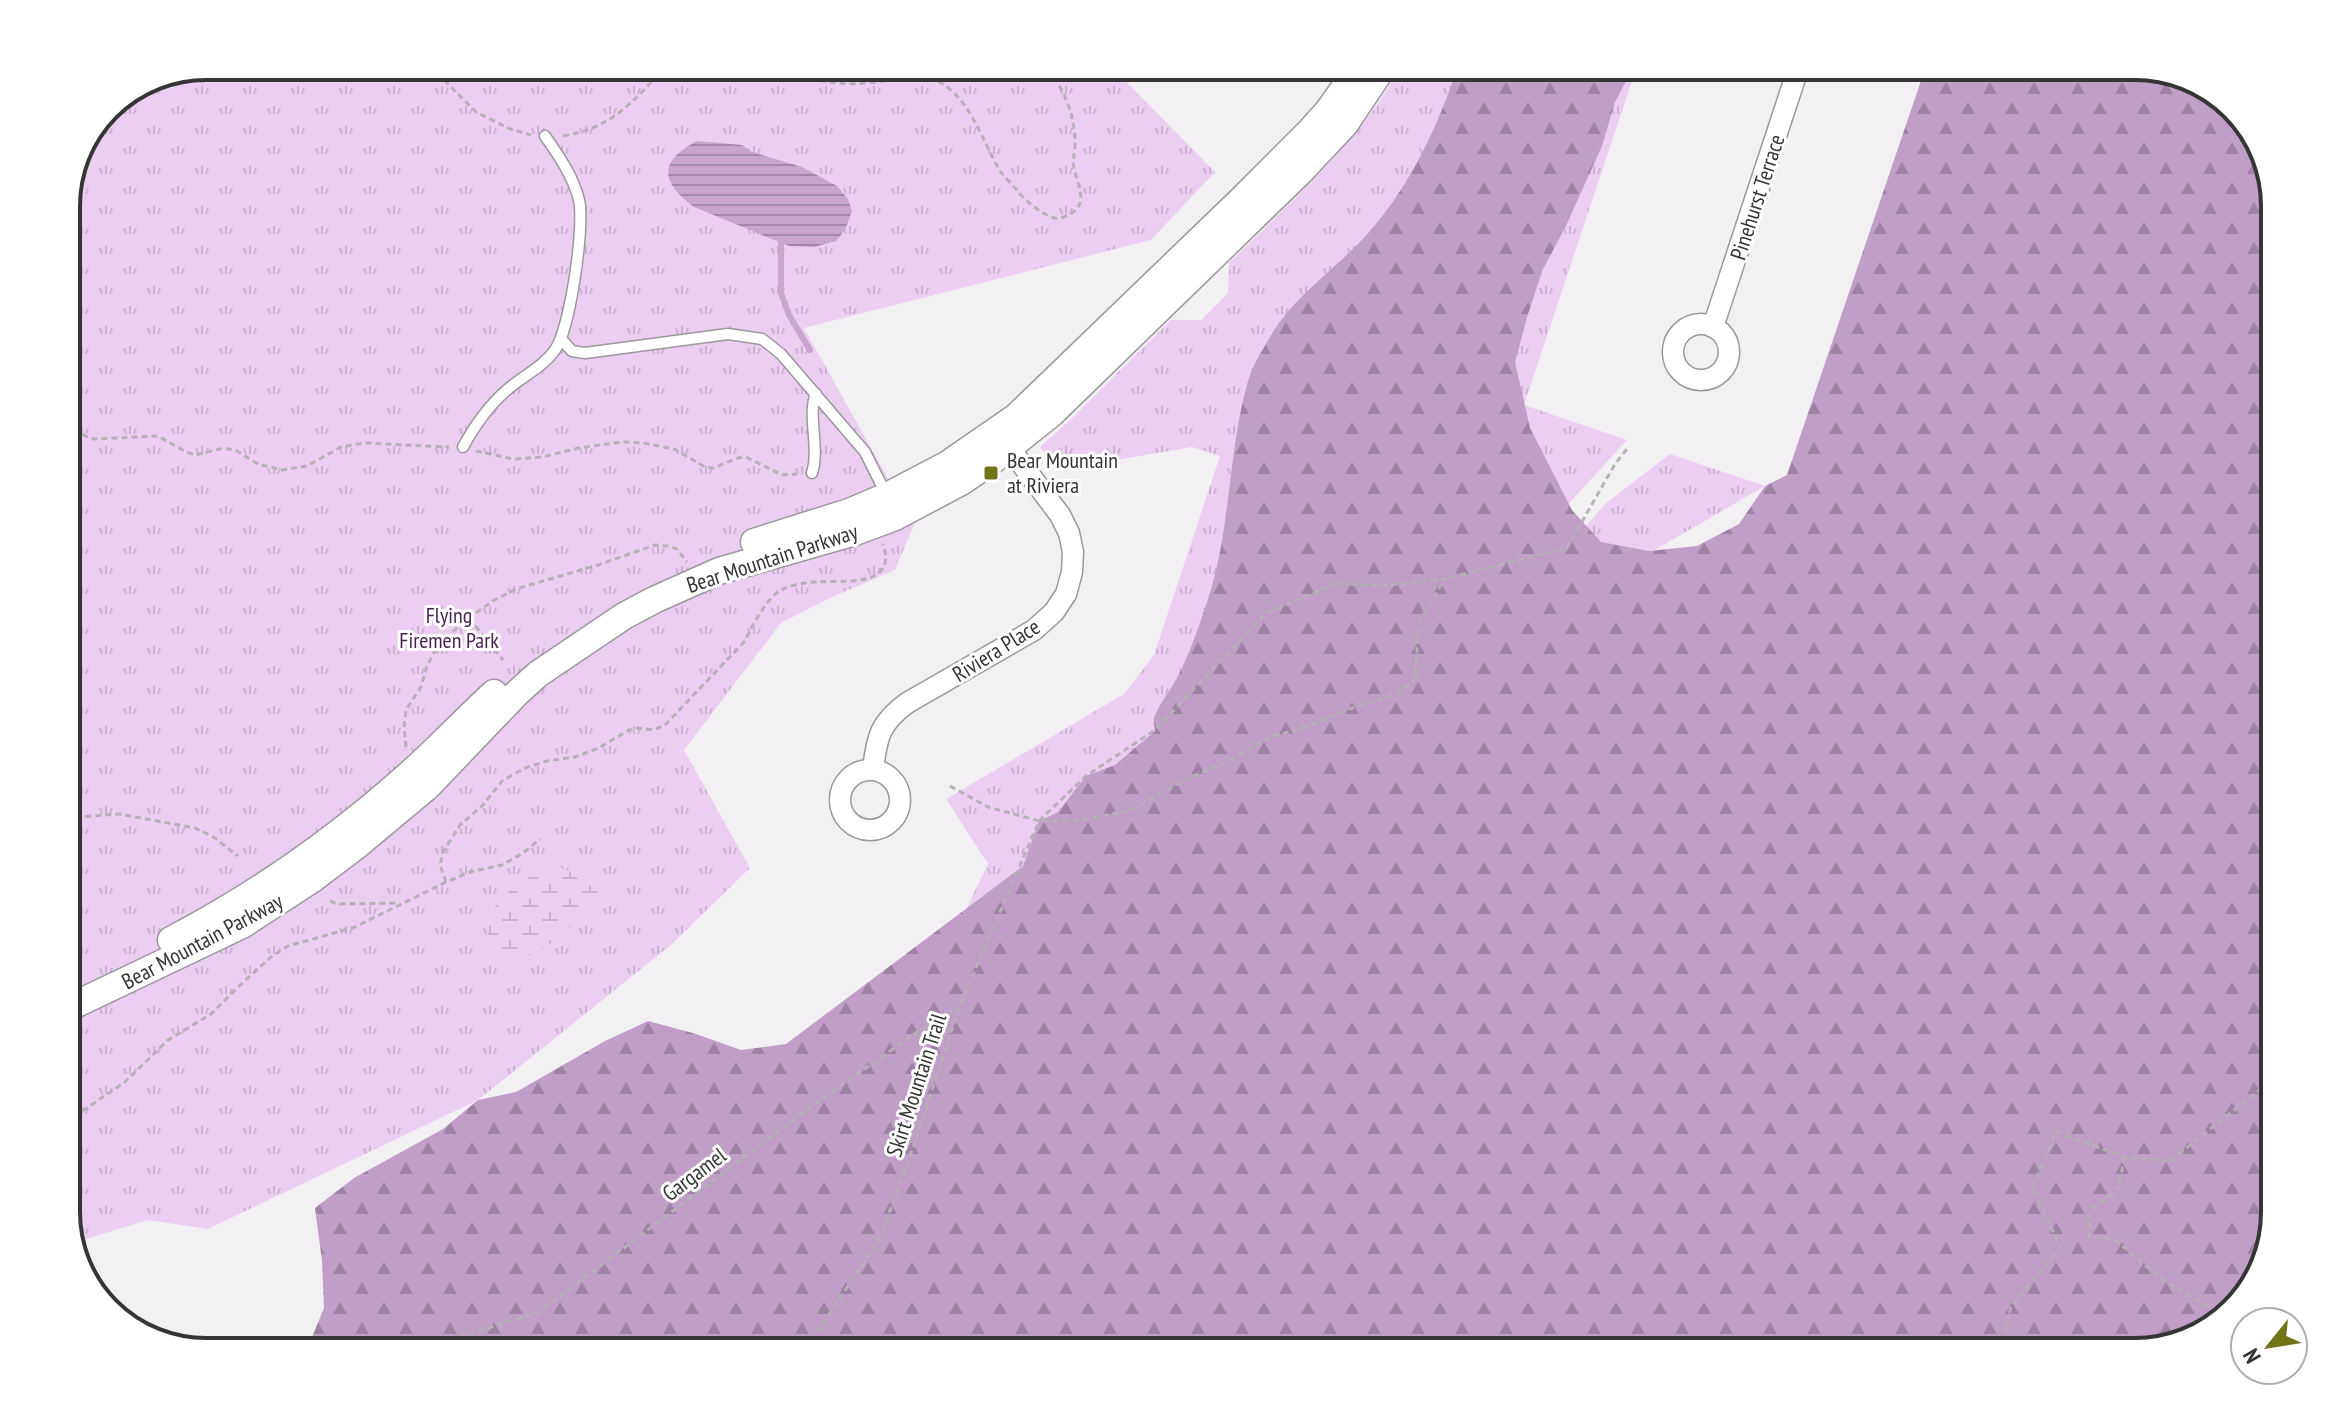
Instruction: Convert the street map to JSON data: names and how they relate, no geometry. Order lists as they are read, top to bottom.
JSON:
{
  "streets": {
    "street": ["Pinehurst Terrace", "Bear Mountain Parkway", "Riviera Place"],
    "path": ["Skirt Mountain Trail", "Gargamel"]
  },
  "crossings": [
    ["Bear Mountain Parkway", "Riviera Place"],
    ["Skirt Mountain Trail", "Gargamel"]
  ],
  "parks": ["Flying Firemen Park"],
  "places": {
    "transit": ["Bear Mountain at Riviera"]
  },
  "north": "bottom left"
}
